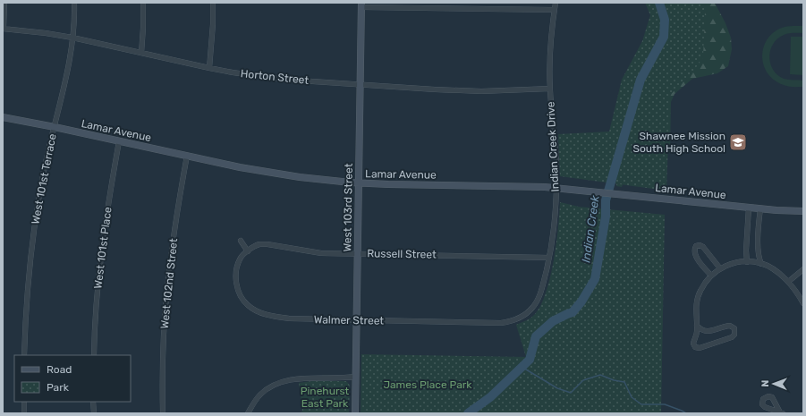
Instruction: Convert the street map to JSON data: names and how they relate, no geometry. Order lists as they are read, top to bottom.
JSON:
{
  "streets": {
    "street": [
      "Horton Street",
      "Lamar Avenue",
      "Indian Creek Drive",
      "West 101st Terrace",
      "West 103rd Street",
      "West 101st Place",
      "Russell Street",
      "West 102nd Street",
      "Walmer Street"
    ]
  },
  "crossings": [
    ["Horton Street", "Indian Creek Drive"],
    ["Horton Street", "West 101st Terrace"],
    ["Horton Street", "West 103rd Street"],
    ["Lamar Avenue", "Indian Creek Drive"],
    ["Lamar Avenue", "West 101st Terrace"],
    ["Lamar Avenue", "West 103rd Street"],
    ["Lamar Avenue", "West 101st Place"],
    ["Lamar Avenue", "West 102nd Street"],
    ["Indian Creek Drive", "Russell Street"],
    ["Indian Creek Drive", "Walmer Street"],
    ["West 103rd Street", "Russell Street"],
    ["West 103rd Street", "Walmer Street"],
    ["Russell Street", "Walmer Street"]
  ],
  "water": ["Indian Creek"],
  "parks": ["James Place Park", "Pinehurst East Park"],
  "places": {
    "school or university": ["Shawnee Mission South High School"]
  },
  "legend": ["Road", "Park"],
  "north": "left"
}
